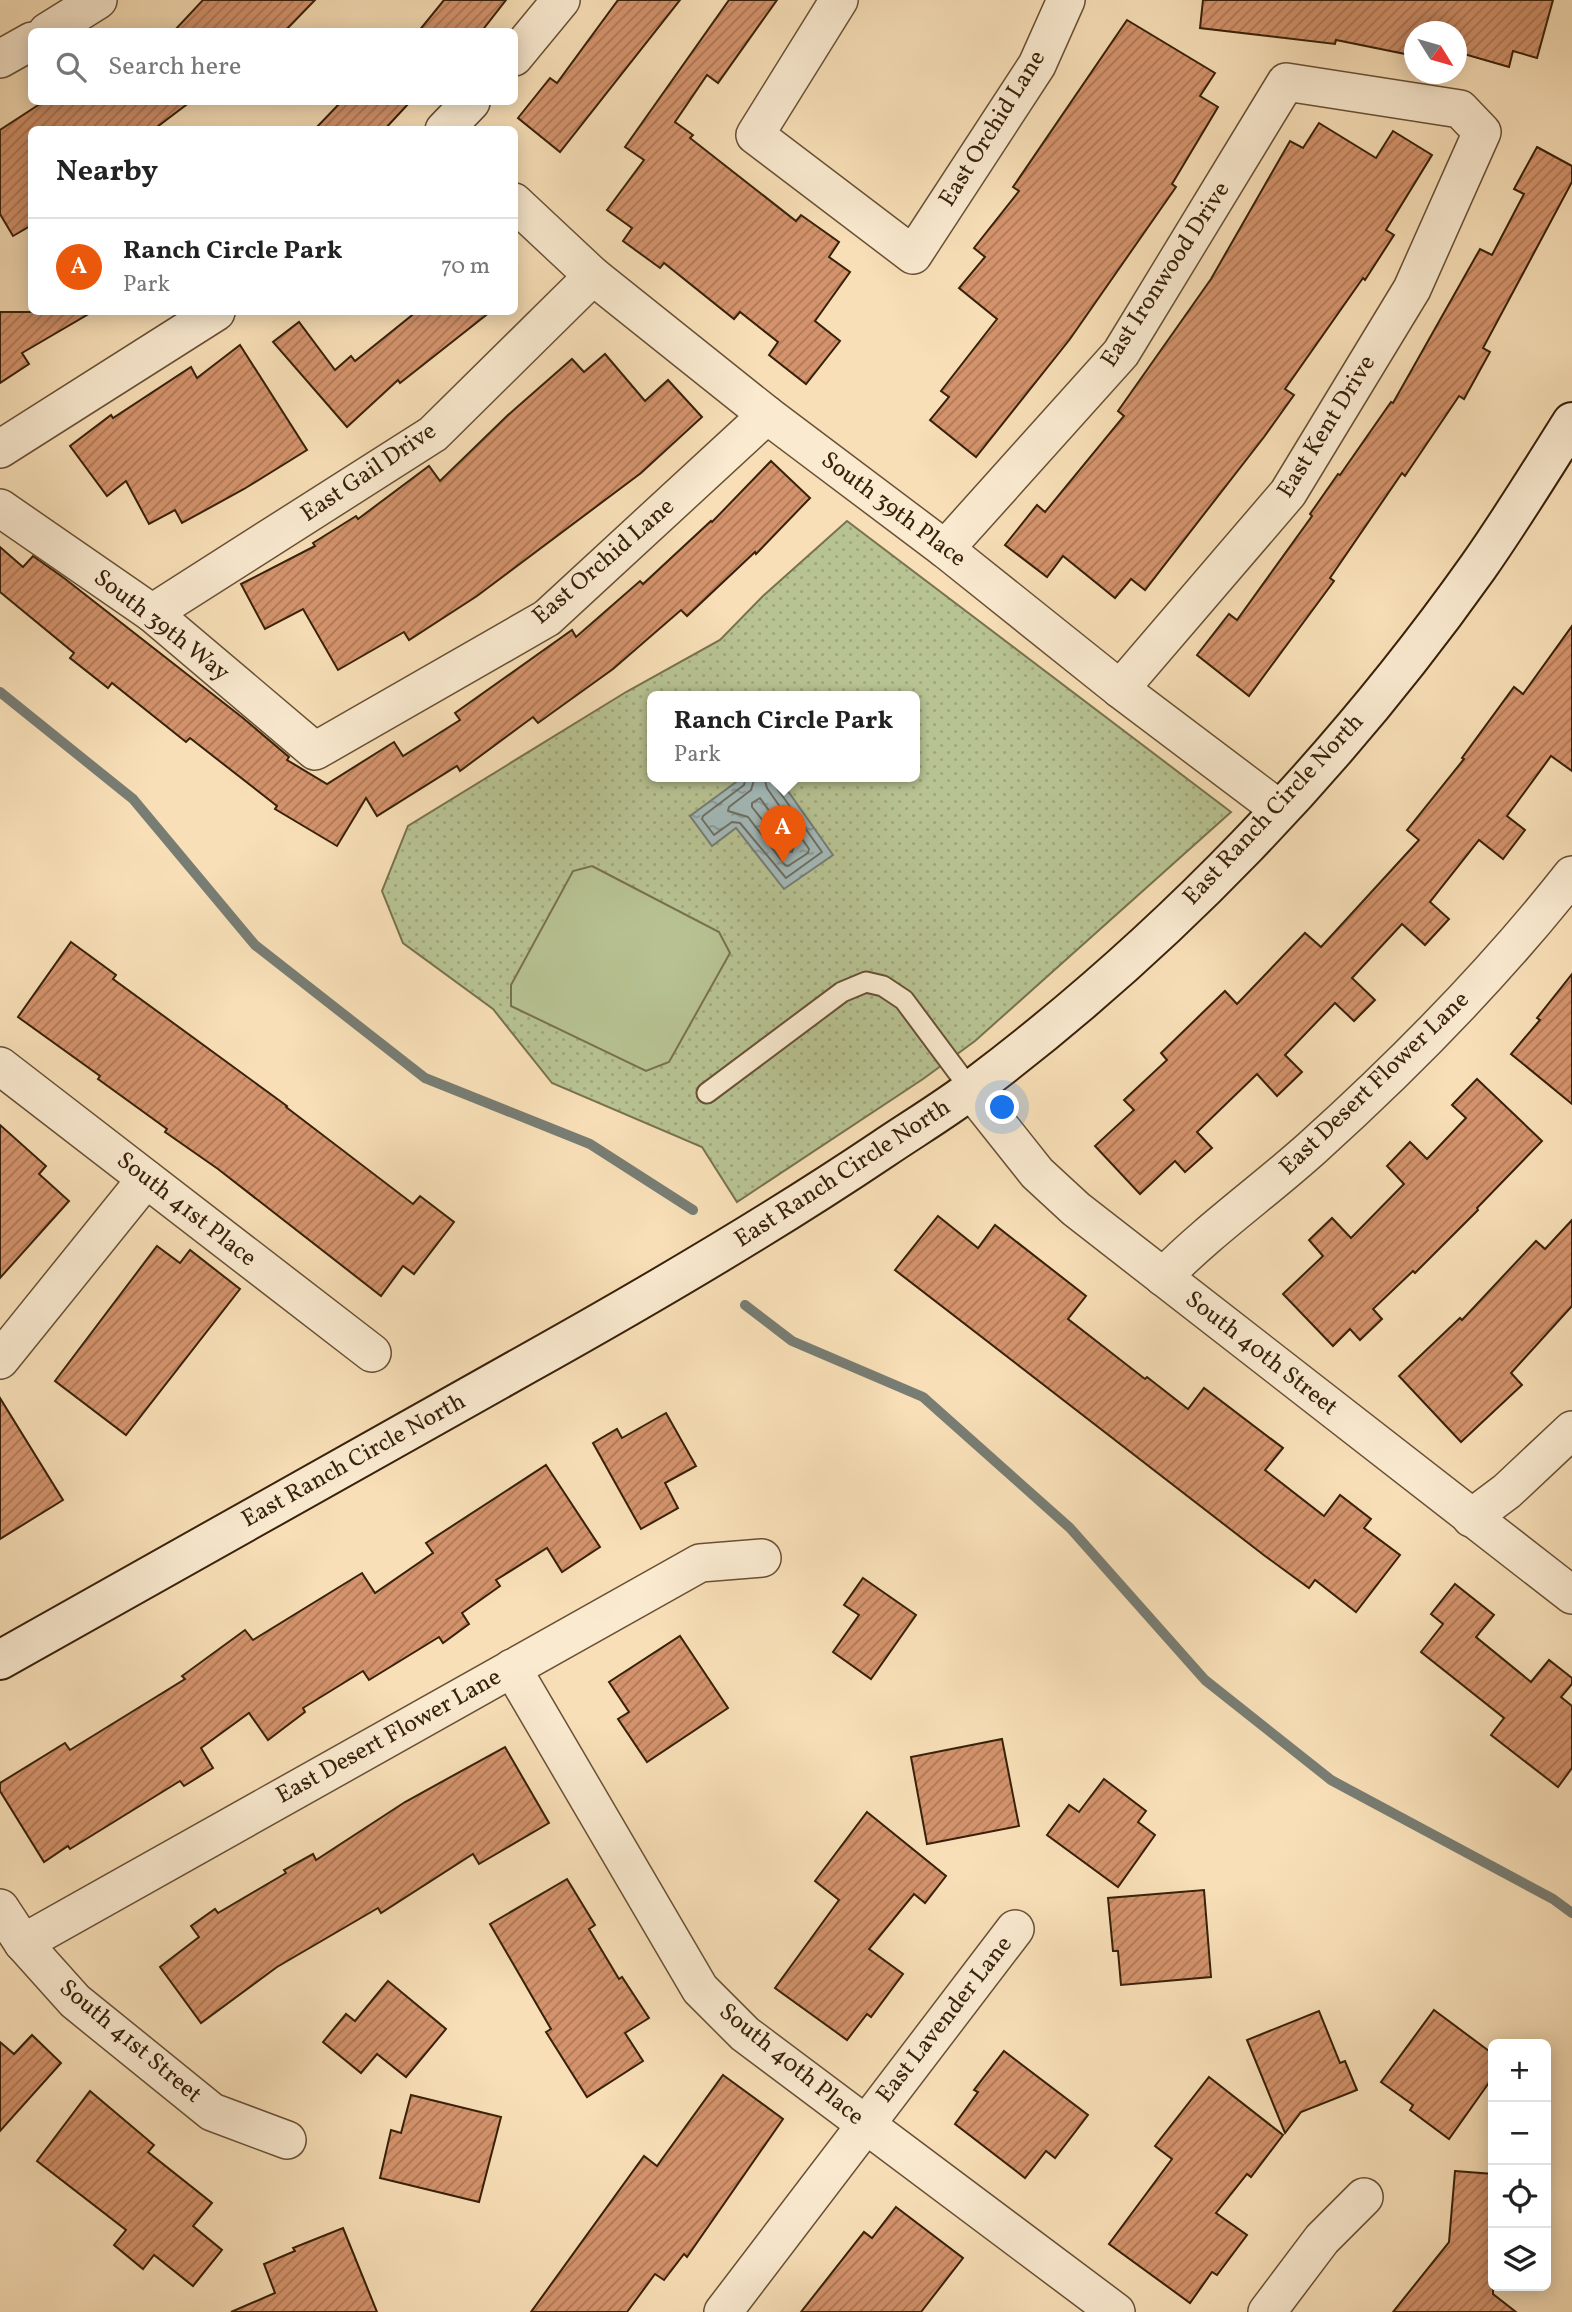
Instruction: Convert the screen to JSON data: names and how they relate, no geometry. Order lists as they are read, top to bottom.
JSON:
{
  "streets": {
    "street": [
      "East Orchid Lane",
      "East Ironwood Drive",
      "East Kent Drive",
      "East Gail Drive",
      "South 39th Place",
      "South 39th Way",
      "East Ranch Circle North",
      "East Desert Flower Lane",
      "South 41st Place",
      "South 40th Street",
      "East Lavender Lane",
      "South 41st Street",
      "South 40th Place"
    ]
  },
  "crossings": [
    ["East Orchid Lane", "South 39th Place"],
    ["East Orchid Lane", "South 39th Way"],
    ["East Ironwood Drive", "East Kent Drive"],
    ["East Ironwood Drive", "South 39th Place"],
    ["East Kent Drive", "South 39th Place"],
    ["East Gail Drive", "South 39th Place"],
    ["East Gail Drive", "South 39th Way"],
    ["South 39th Place", "East Ranch Circle North"],
    ["East Ranch Circle North", "South 40th Street"],
    ["East Desert Flower Lane", "South 40th Street"],
    ["East Desert Flower Lane", "South 41st Street"],
    ["East Desert Flower Lane", "South 40th Place"],
    ["East Lavender Lane", "South 40th Place"]
  ],
  "north": "bottom right",
  "page": {
    "search": "Search here",
    "heading": "Nearby",
    "list": [
      {
        "mark": "A",
        "name": "Ranch Circle Park",
        "note": "Park",
        "value": "70 m"
      }
    ],
    "popup": ["Ranch Circle Park", "Park"],
    "pins": "A",
    "map_buttons": ["+", "−"]
  }
}
